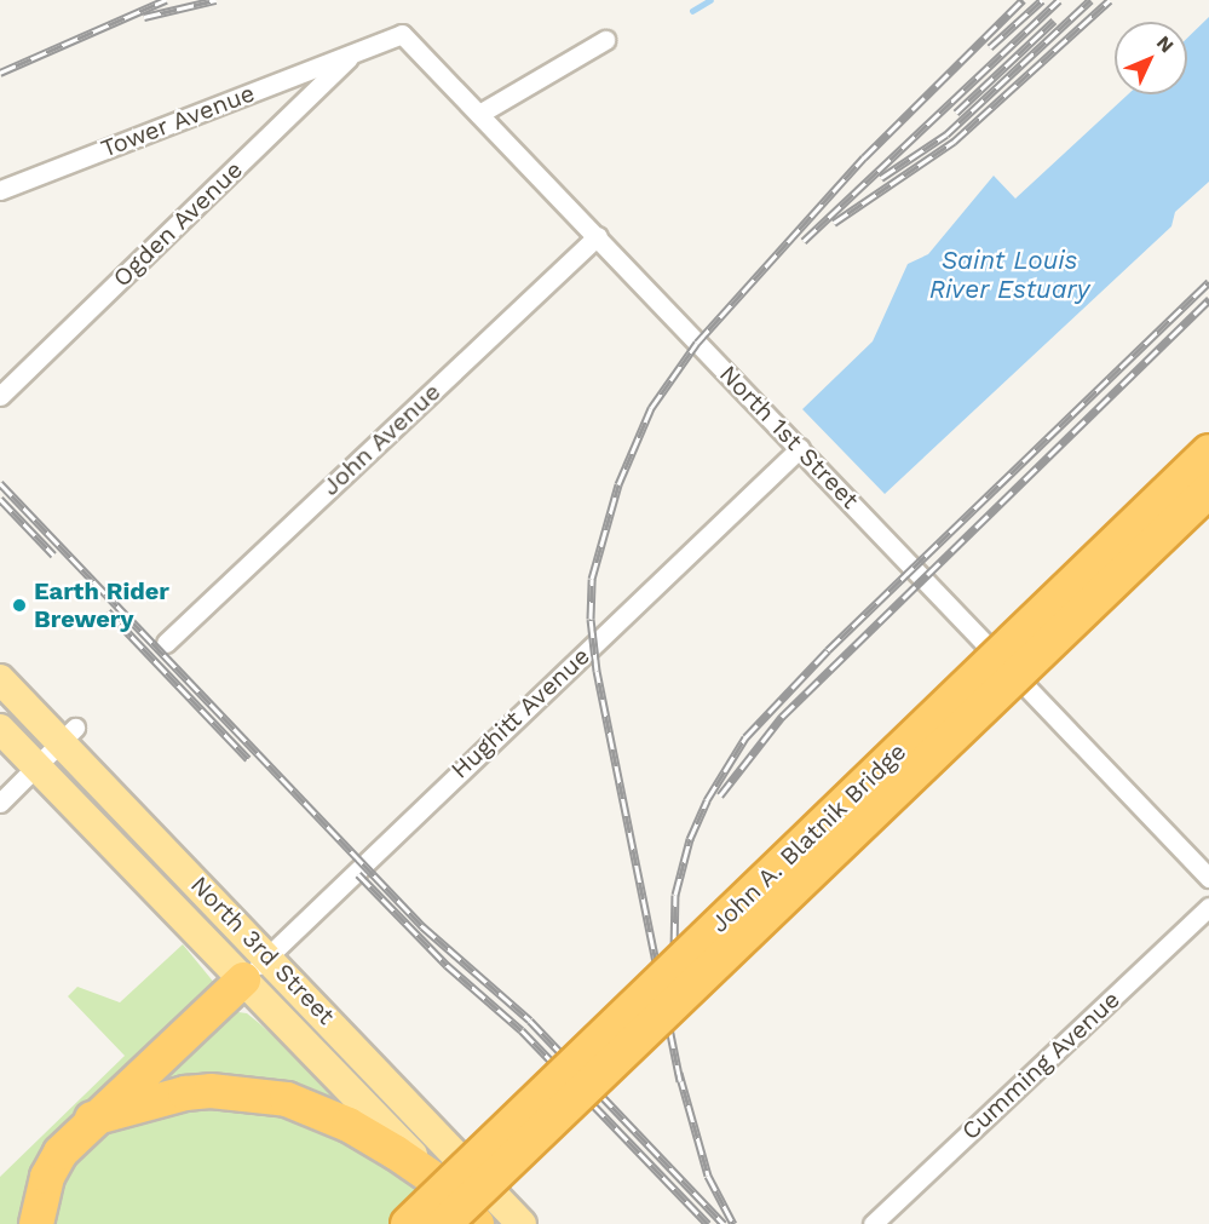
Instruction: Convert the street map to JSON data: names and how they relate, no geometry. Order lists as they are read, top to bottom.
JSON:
{
  "streets": {
    "highway": ["John A. Blatnik Bridge", "North 3rd Street"],
    "street": [
      "Tower Avenue",
      "Ogden Avenue",
      "North 1st Street",
      "John Avenue",
      "Hughitt Avenue",
      "Cumming Avenue"
    ]
  },
  "crossings": [
    ["Tower Avenue", "Ogden Avenue"],
    ["Tower Avenue", "North 1st Street"],
    ["Ogden Avenue", "North 1st Street"],
    ["North 1st Street", "John Avenue"],
    ["North 1st Street", "Hughitt Avenue"],
    ["Hughitt Avenue", "North 3rd Street"]
  ],
  "water": ["Saint Louis River Estuary"],
  "places": ["Earth Rider Brewery"],
  "north": "top right"
}
